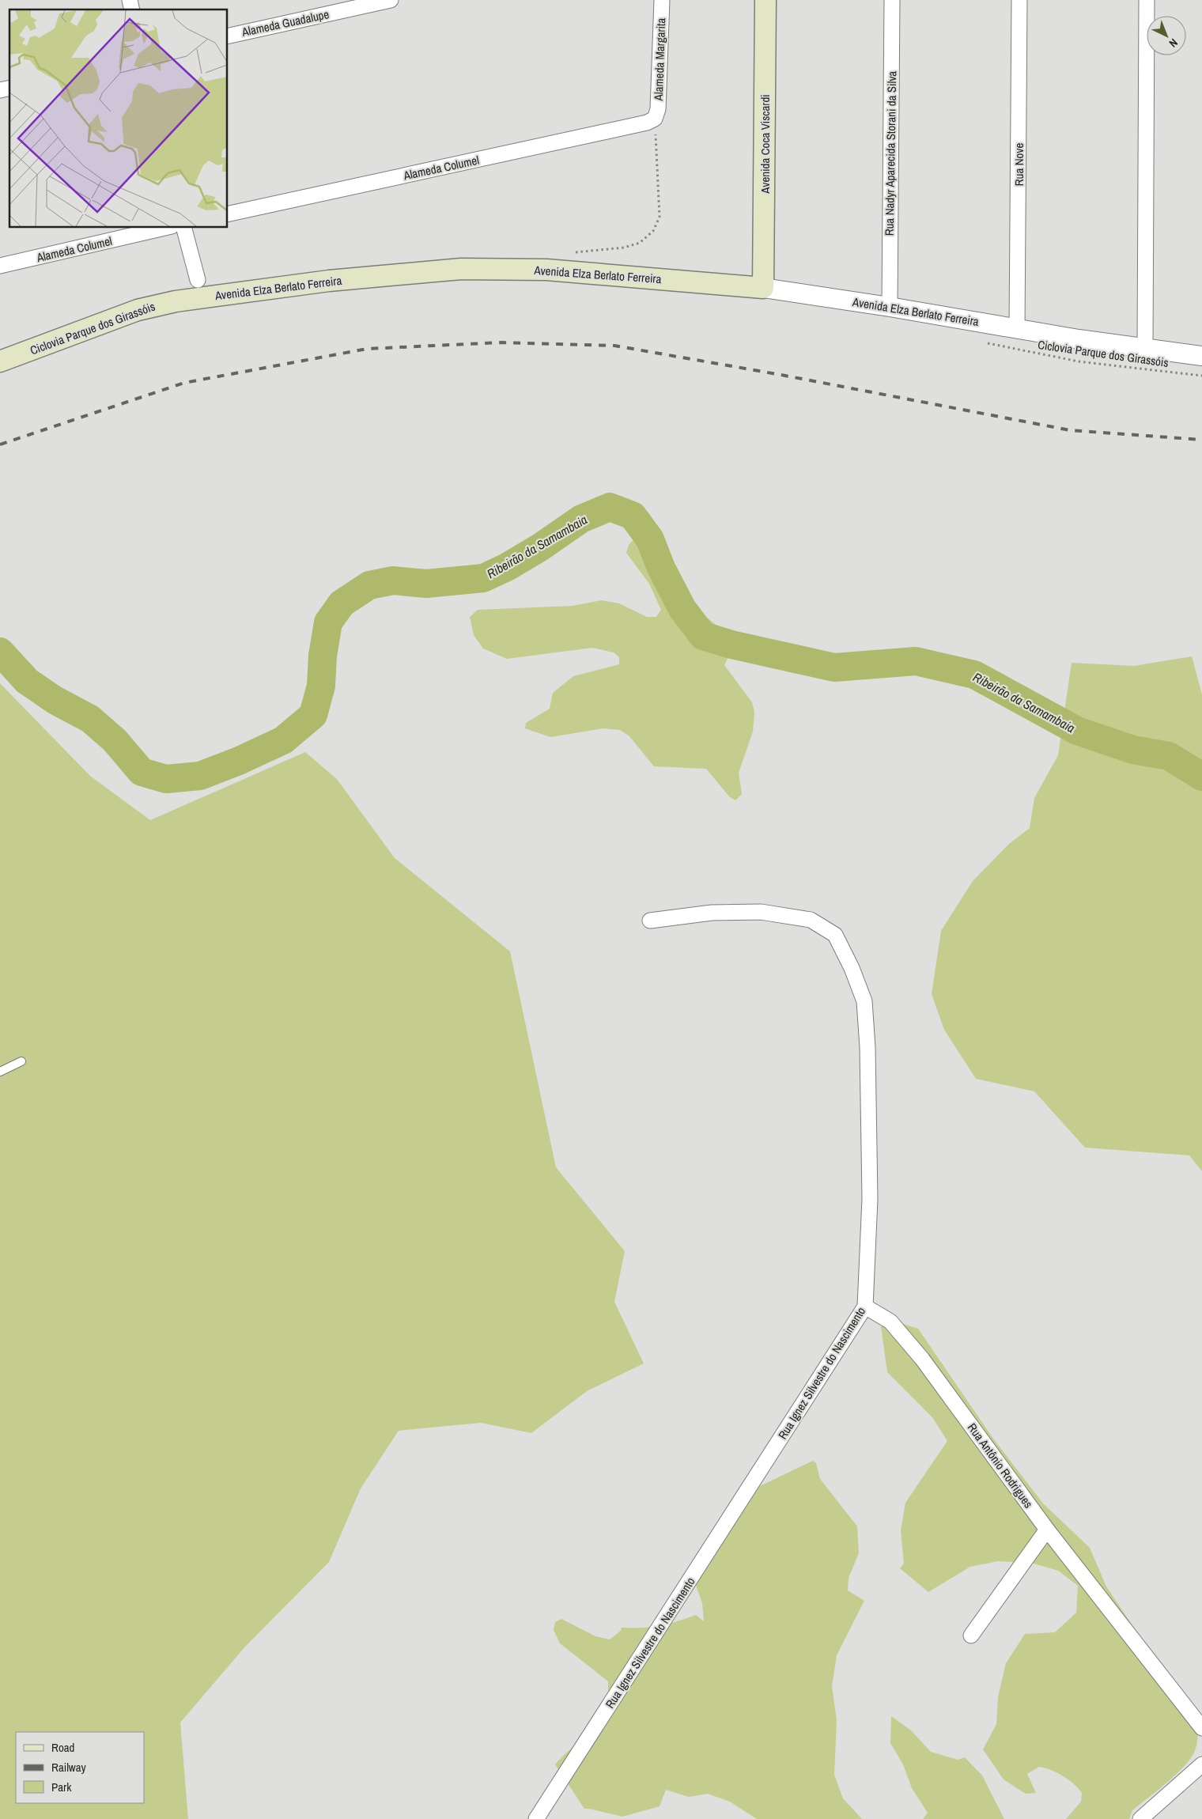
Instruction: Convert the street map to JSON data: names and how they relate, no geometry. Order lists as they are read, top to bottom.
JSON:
{
  "streets": {
    "main road": ["Avenida Coca Viscardi", "Avenida Elza Berlato Ferreira"],
    "street": [
      "Alameda Guadalupe",
      "Alameda Margarita",
      "Rua Nadyr Aparecida Storani da Silva",
      "Rua Nove",
      "Alameda Columel",
      "Rua Ignez Silvestre do Nascimento",
      "Rua Antônio Rodrigues"
    ],
    "path": ["Ciclovia Parque dos Girassóis"]
  },
  "crossings": [
    ["Alameda Margarita", "Alameda Columel"],
    ["Avenida Coca Viscardi", "Avenida Elza Berlato Ferreira"],
    ["Rua Nadyr Aparecida Storani da Silva", "Avenida Elza Berlato Ferreira"],
    ["Rua Nove", "Avenida Elza Berlato Ferreira"],
    ["Rua Ignez Silvestre do Nascimento", "Rua Antônio Rodrigues"]
  ],
  "water": ["Ribeirão da Samambaia"],
  "legend": ["Road", "Railway", "Park"],
  "north": "bottom right"
}
